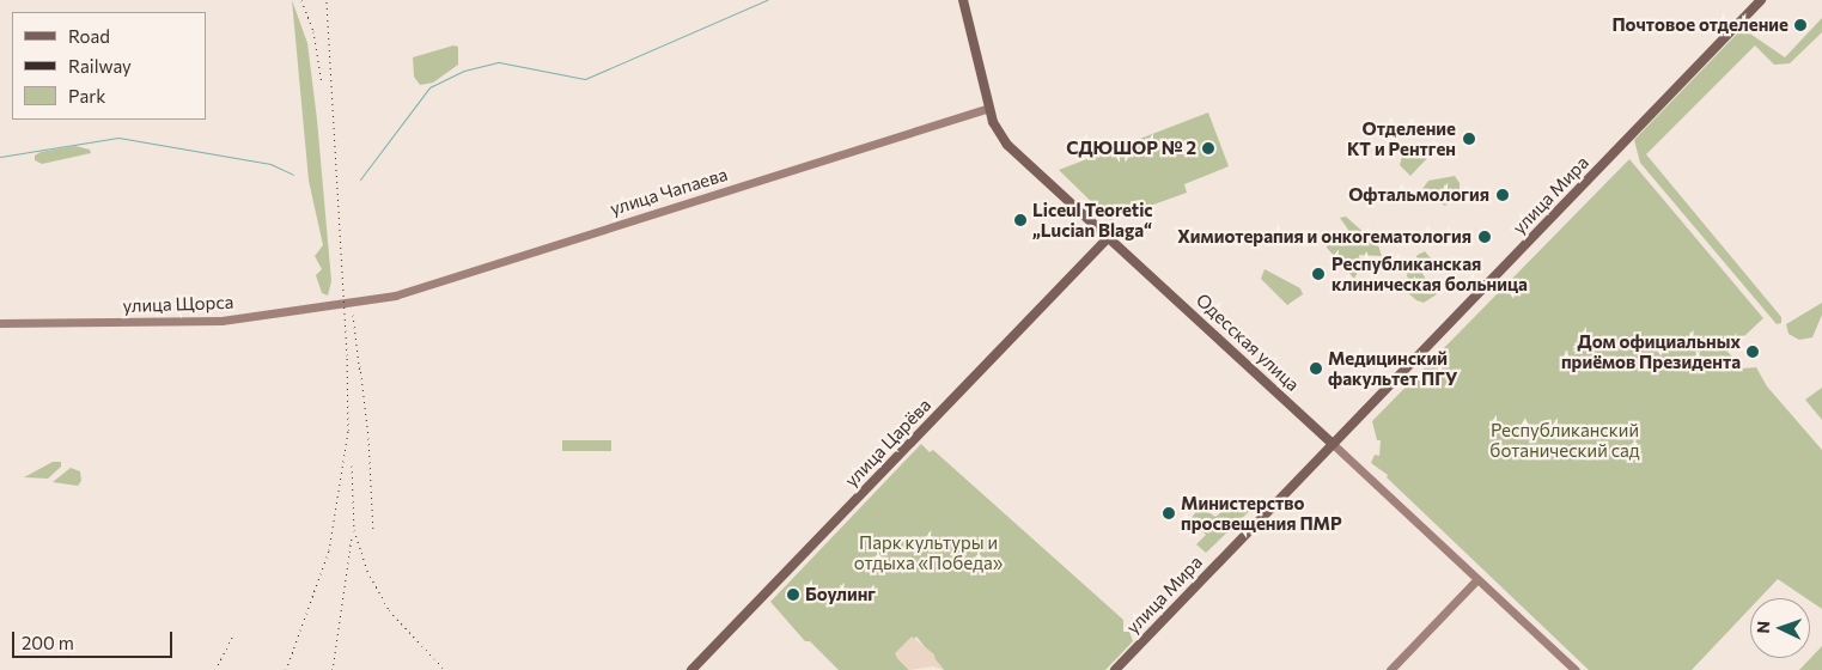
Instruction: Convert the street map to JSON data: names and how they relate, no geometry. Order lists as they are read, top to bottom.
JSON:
{
  "streets": {
    "main road": ["улица Мира", "Одесская улица", "улица Царёва"],
    "street": ["улица Чапаева", "улица Щорса"]
  },
  "crossings": [
    ["улица Чапаева", "улица Щорса"],
    ["улица Чапаева", "Одесская улица"],
    ["улица Мира", "Одесская улица"],
    ["Одесская улица", "улица Царёва"]
  ],
  "parks": ["Республиканский ботанический сад", "Парк культуры и отдыха «Победа»"],
  "places": [
    "Почтовое отделение",
    "Отделение КТ и Рентген",
    "СДЮШОР № 2",
    "Офтальмология",
    "Liceul Teoretic „Lucian Blaga“",
    "Химиотерапия и онкогематология",
    "Республиканская клиническая больница",
    "Дом официальных приёмов Президента",
    "Медицинский факультет ПГУ",
    "Министерство просвещения ПМР",
    "Боулинг"
  ],
  "legend": ["Road", "Railway", "Park"],
  "scale_bar": "200 m",
  "north": "left"
}
